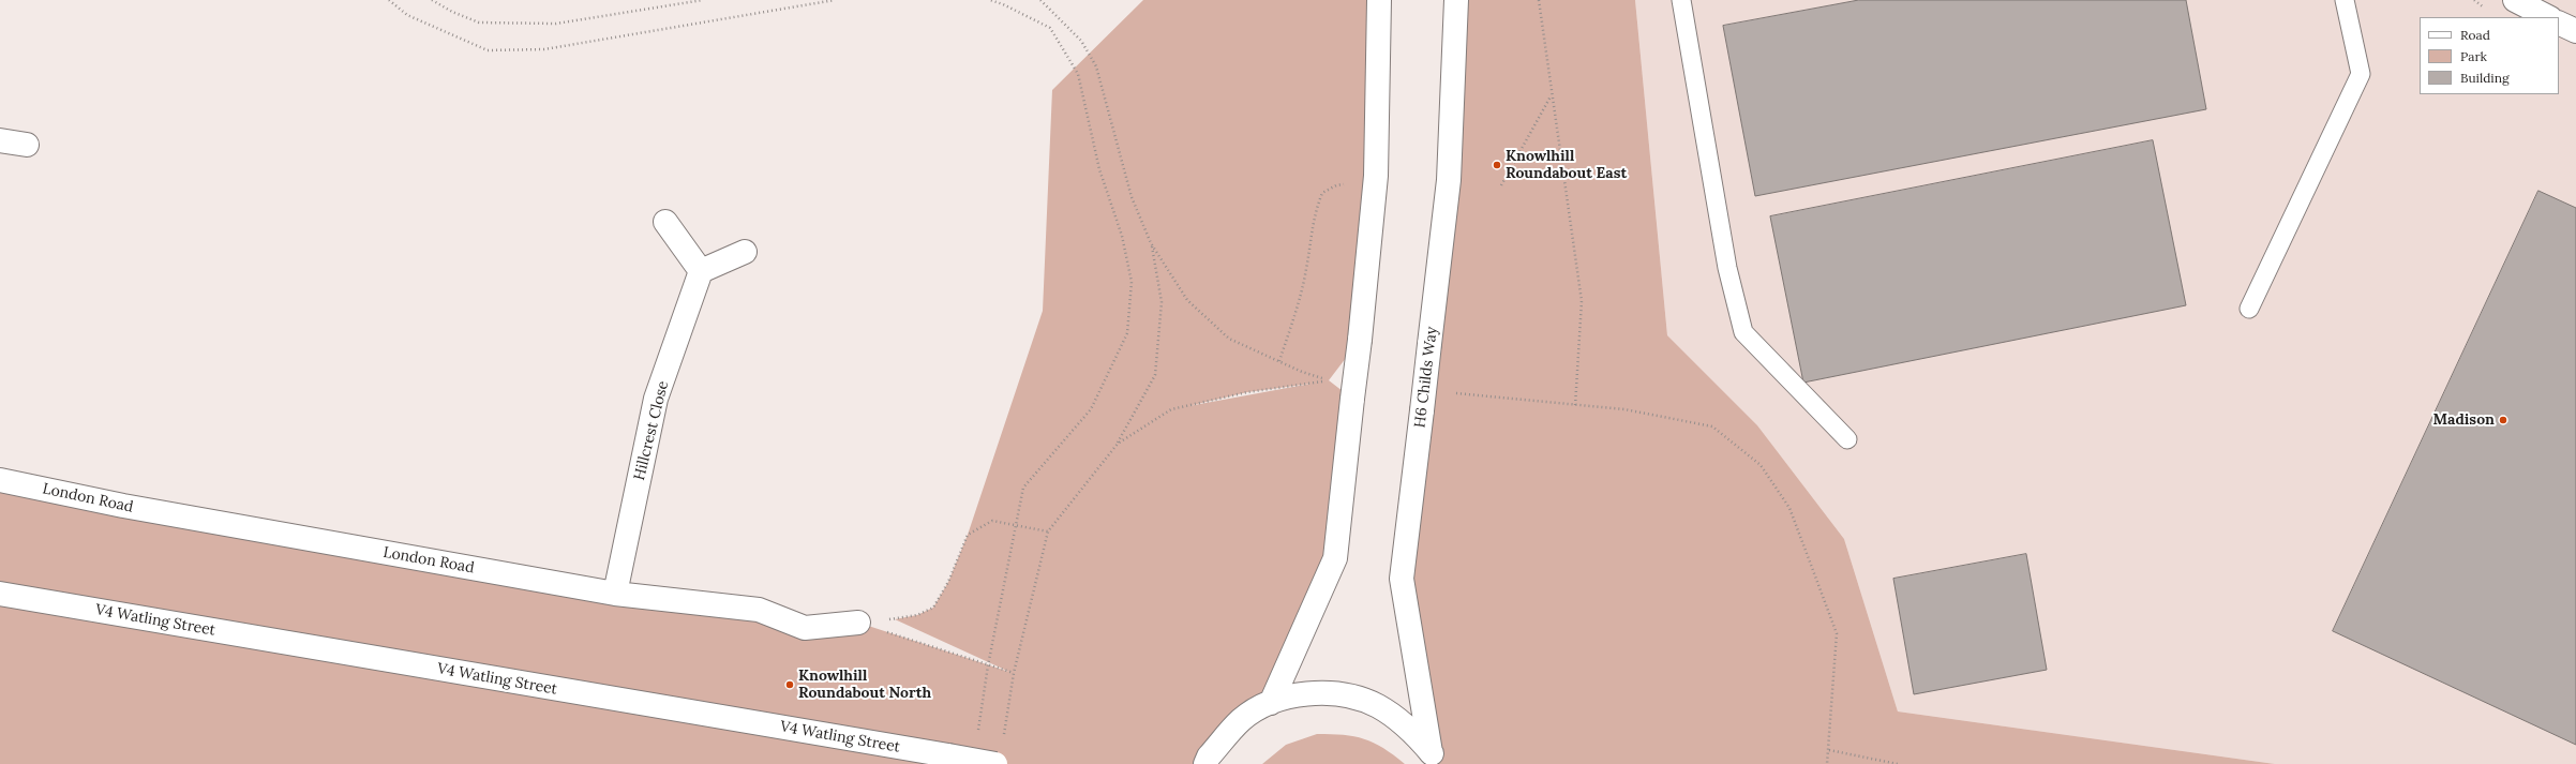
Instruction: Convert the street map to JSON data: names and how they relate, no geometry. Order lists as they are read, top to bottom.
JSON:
{
  "streets": {
    "street": [
      "H6 Childs Way",
      "Hillcrest Close",
      "London Road",
      "V4 Watling Street"
    ]
  },
  "crossings": [
    ["Hillcrest Close", "London Road"]
  ],
  "places": ["Knowlhill Roundabout East", "Madison", "Knowlhill Roundabout North"],
  "legend": ["Road", "Park", "Building"]
}
